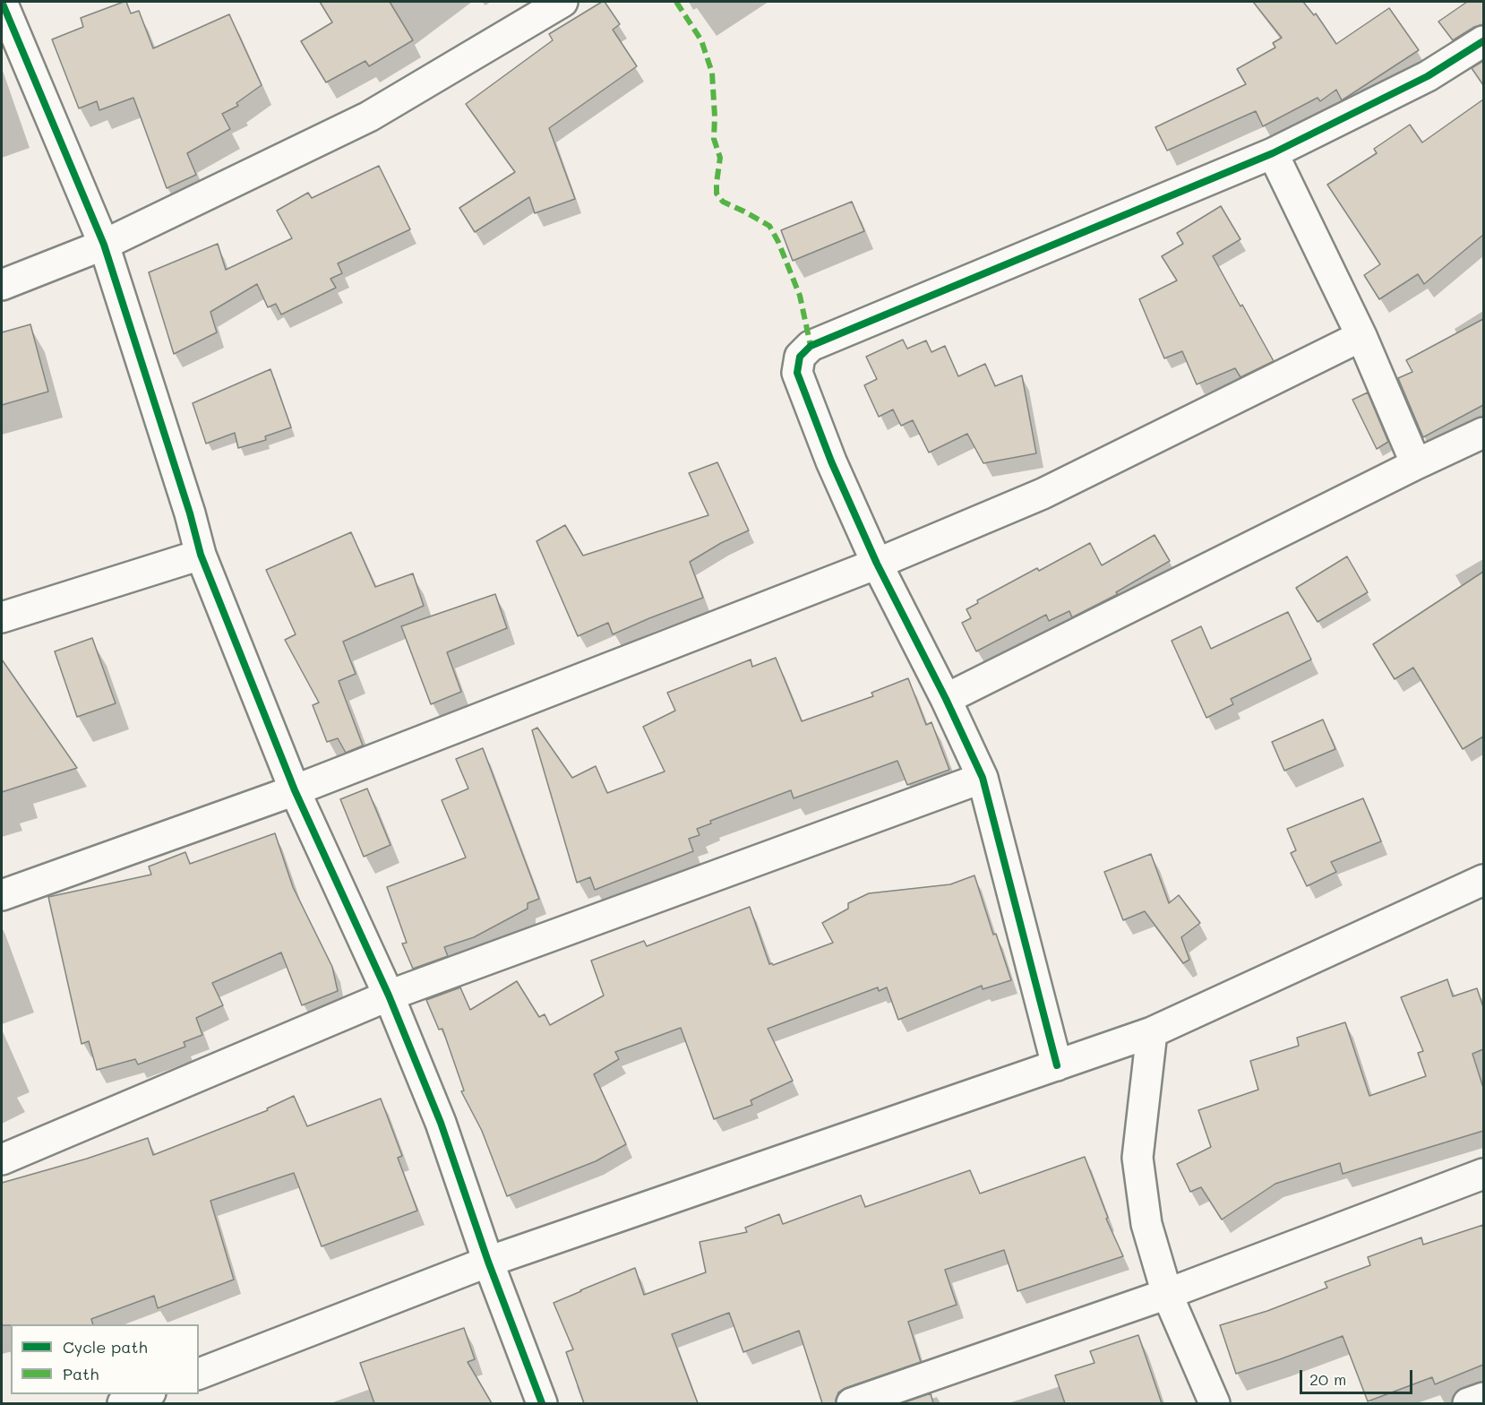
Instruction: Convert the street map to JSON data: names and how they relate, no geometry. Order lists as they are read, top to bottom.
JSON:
{
  "legend": ["Cycle path", "Path"],
  "scale_bar": "20 m"
}
